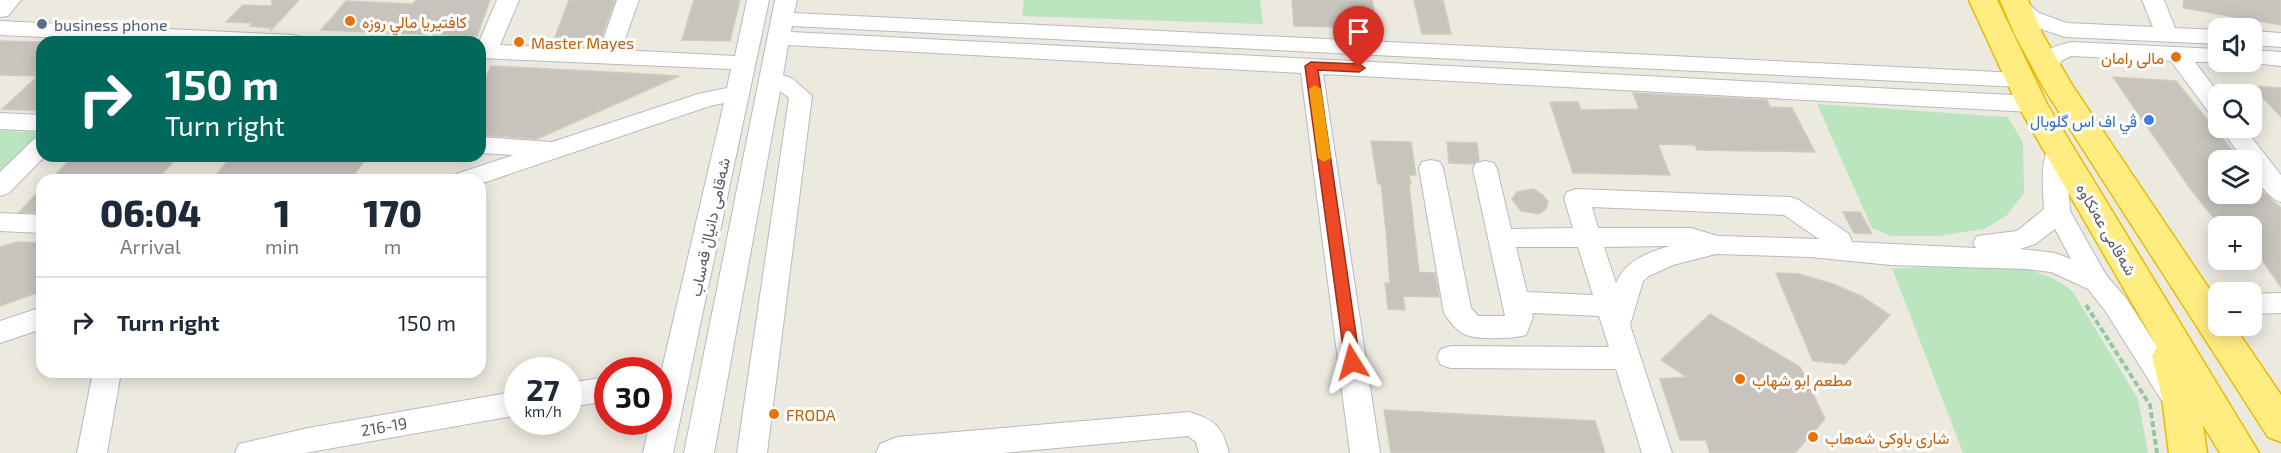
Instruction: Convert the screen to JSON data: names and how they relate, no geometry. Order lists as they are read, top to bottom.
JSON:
{
  "streets": {
    "highway": ["شەقامی عەنکاوە"],
    "street": ["شەقامی دانیاڵ قەساب", "216-19"]
  },
  "places": [
    "كافتيريا مالي روزه",
    "business phone",
    "Master Mayes",
    "مالى رامان",
    "ڤي اف اس گلوبال",
    "مطعم ابو شهاب",
    "FRODA",
    "شاری باوکی شەھاب"
  ],
  "page": {
    "map_buttons": ["+", "−"],
    "turn": ["150 m", "Turn right"],
    "eta": [
      "06:04",
      "Arrival",
      "1",
      "min",
      "170",
      "m"
    ],
    "list": [
      {
        "name": "Turn right",
        "value": "150 m"
      }
    ],
    "speed": "27 km/h",
    "limit": "30"
  }
}
